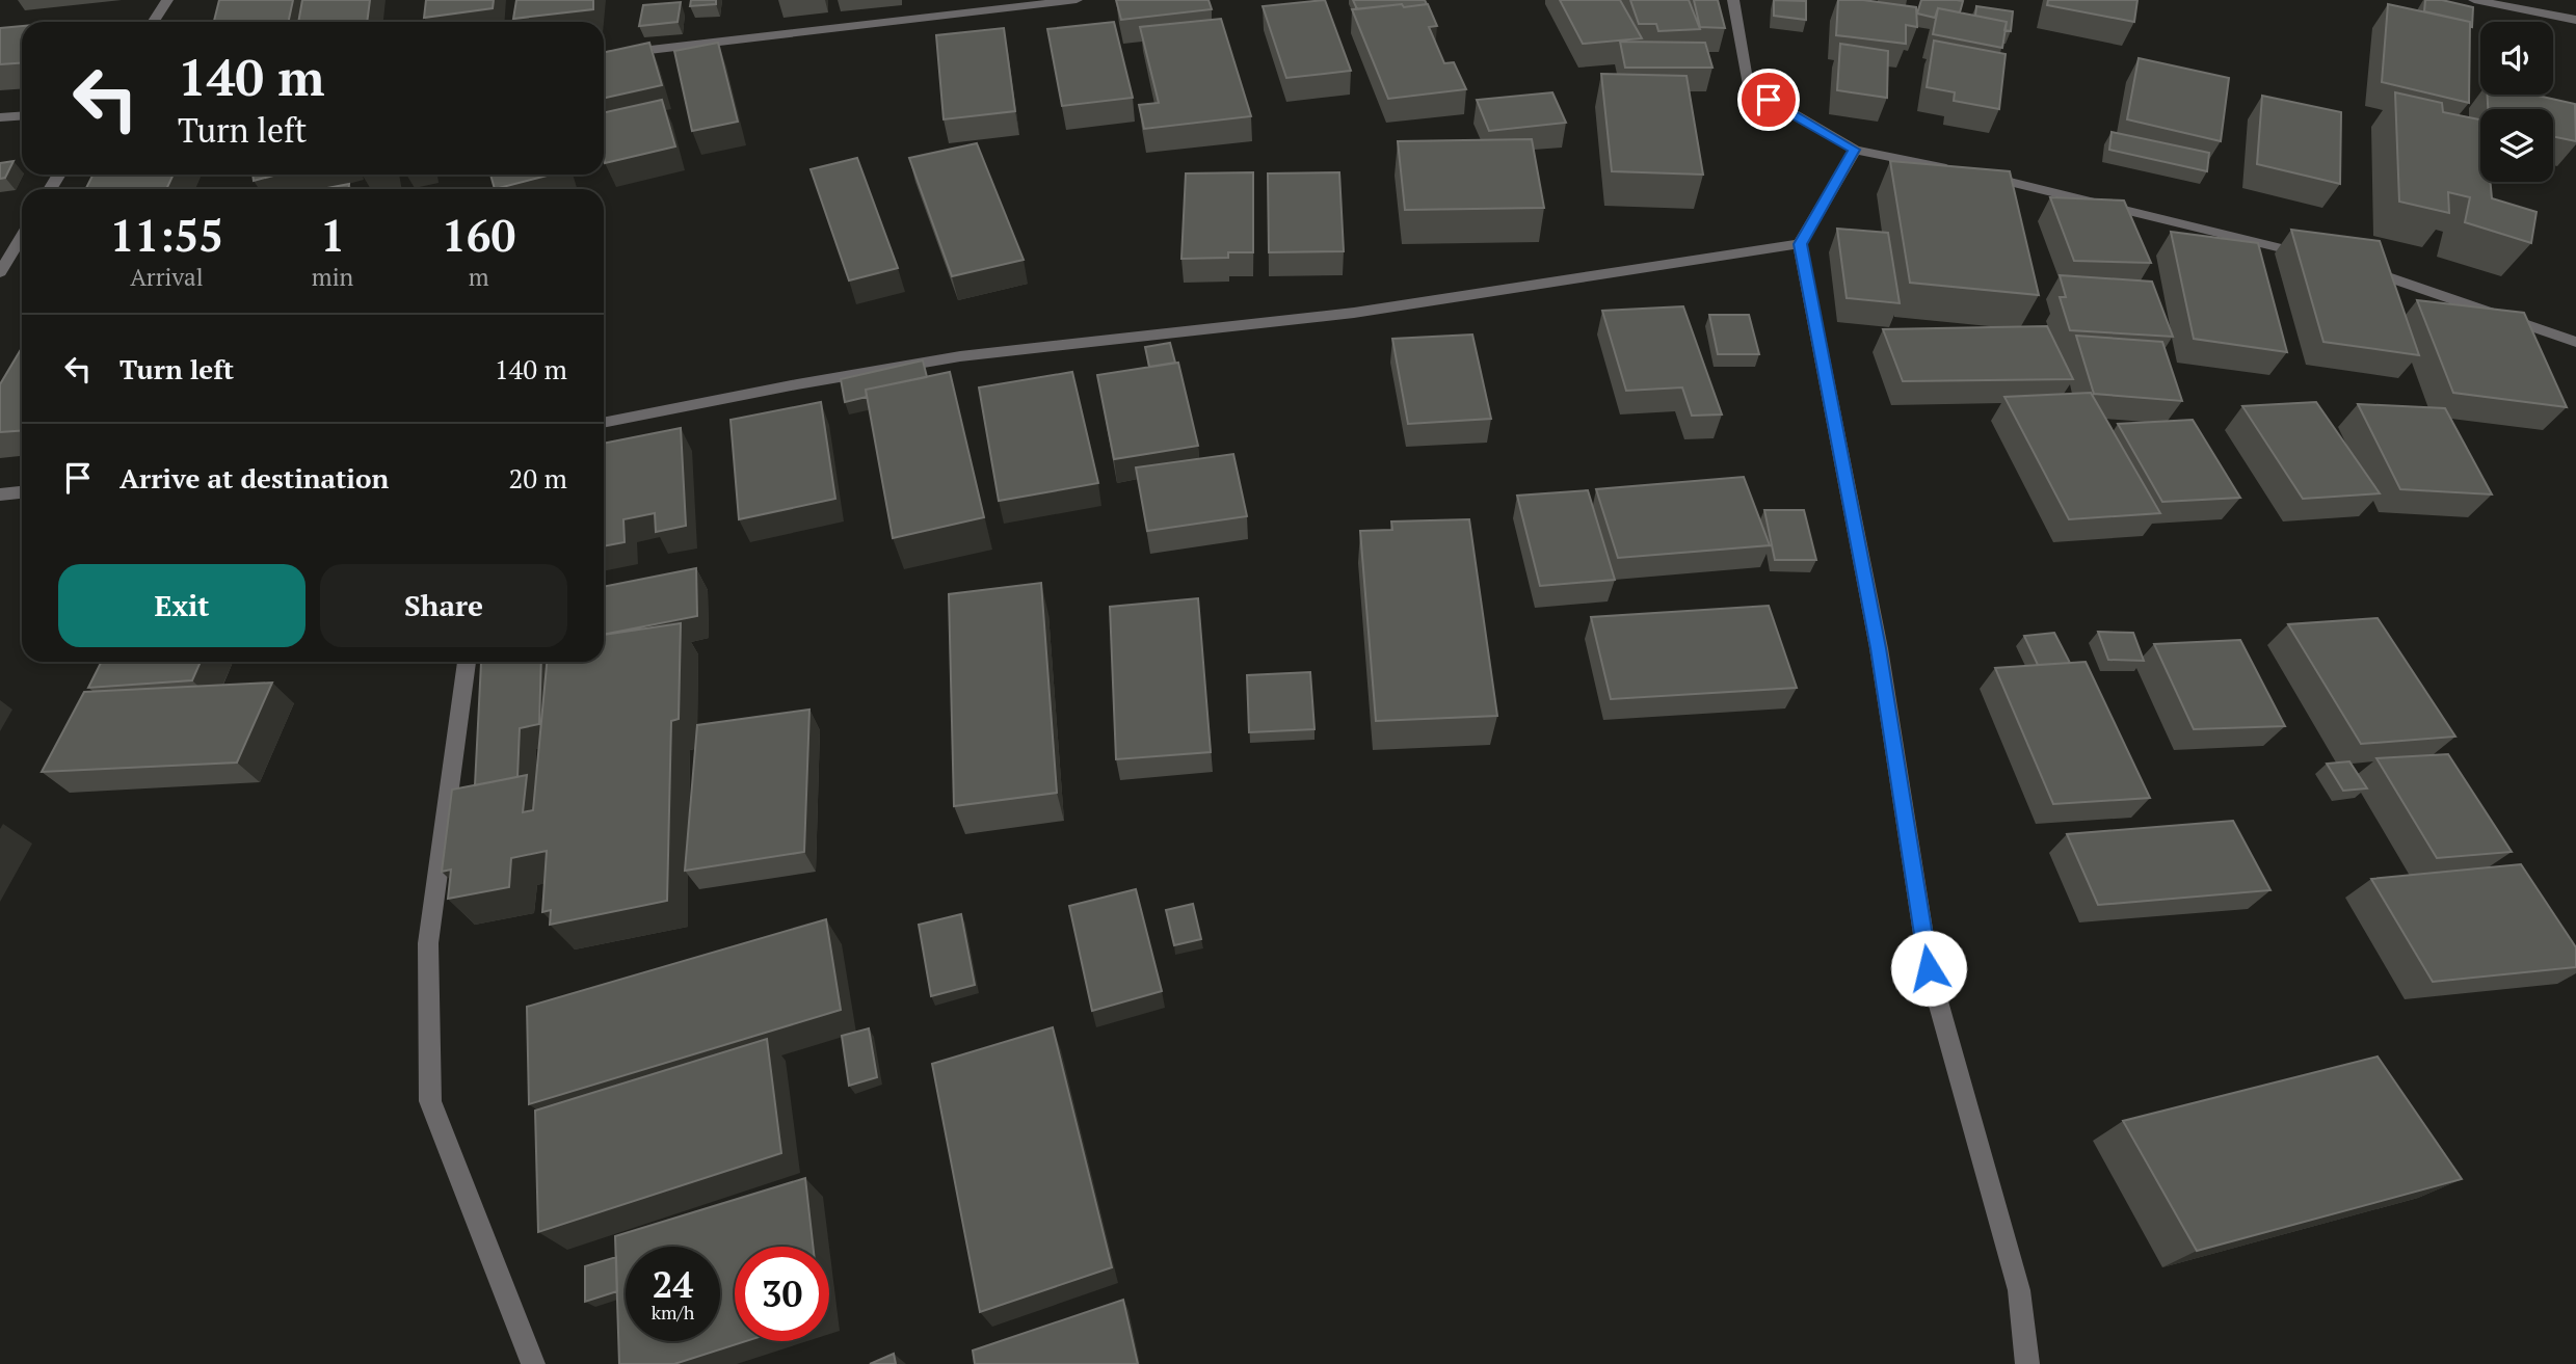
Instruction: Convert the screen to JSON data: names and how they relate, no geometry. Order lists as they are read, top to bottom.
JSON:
{
  "page": {
    "turn": ["140 m", "Turn left"],
    "eta": [
      "11:55",
      "Arrival",
      "1",
      "min",
      "160",
      "m"
    ],
    "list": [
      {
        "name": "Turn left",
        "value": "140 m"
      },
      {
        "name": "Arrive at destination",
        "value": "20 m"
      }
    ],
    "buttons": ["Exit", "Share"],
    "speed": "24 km/h",
    "limit": "30"
  }
}
